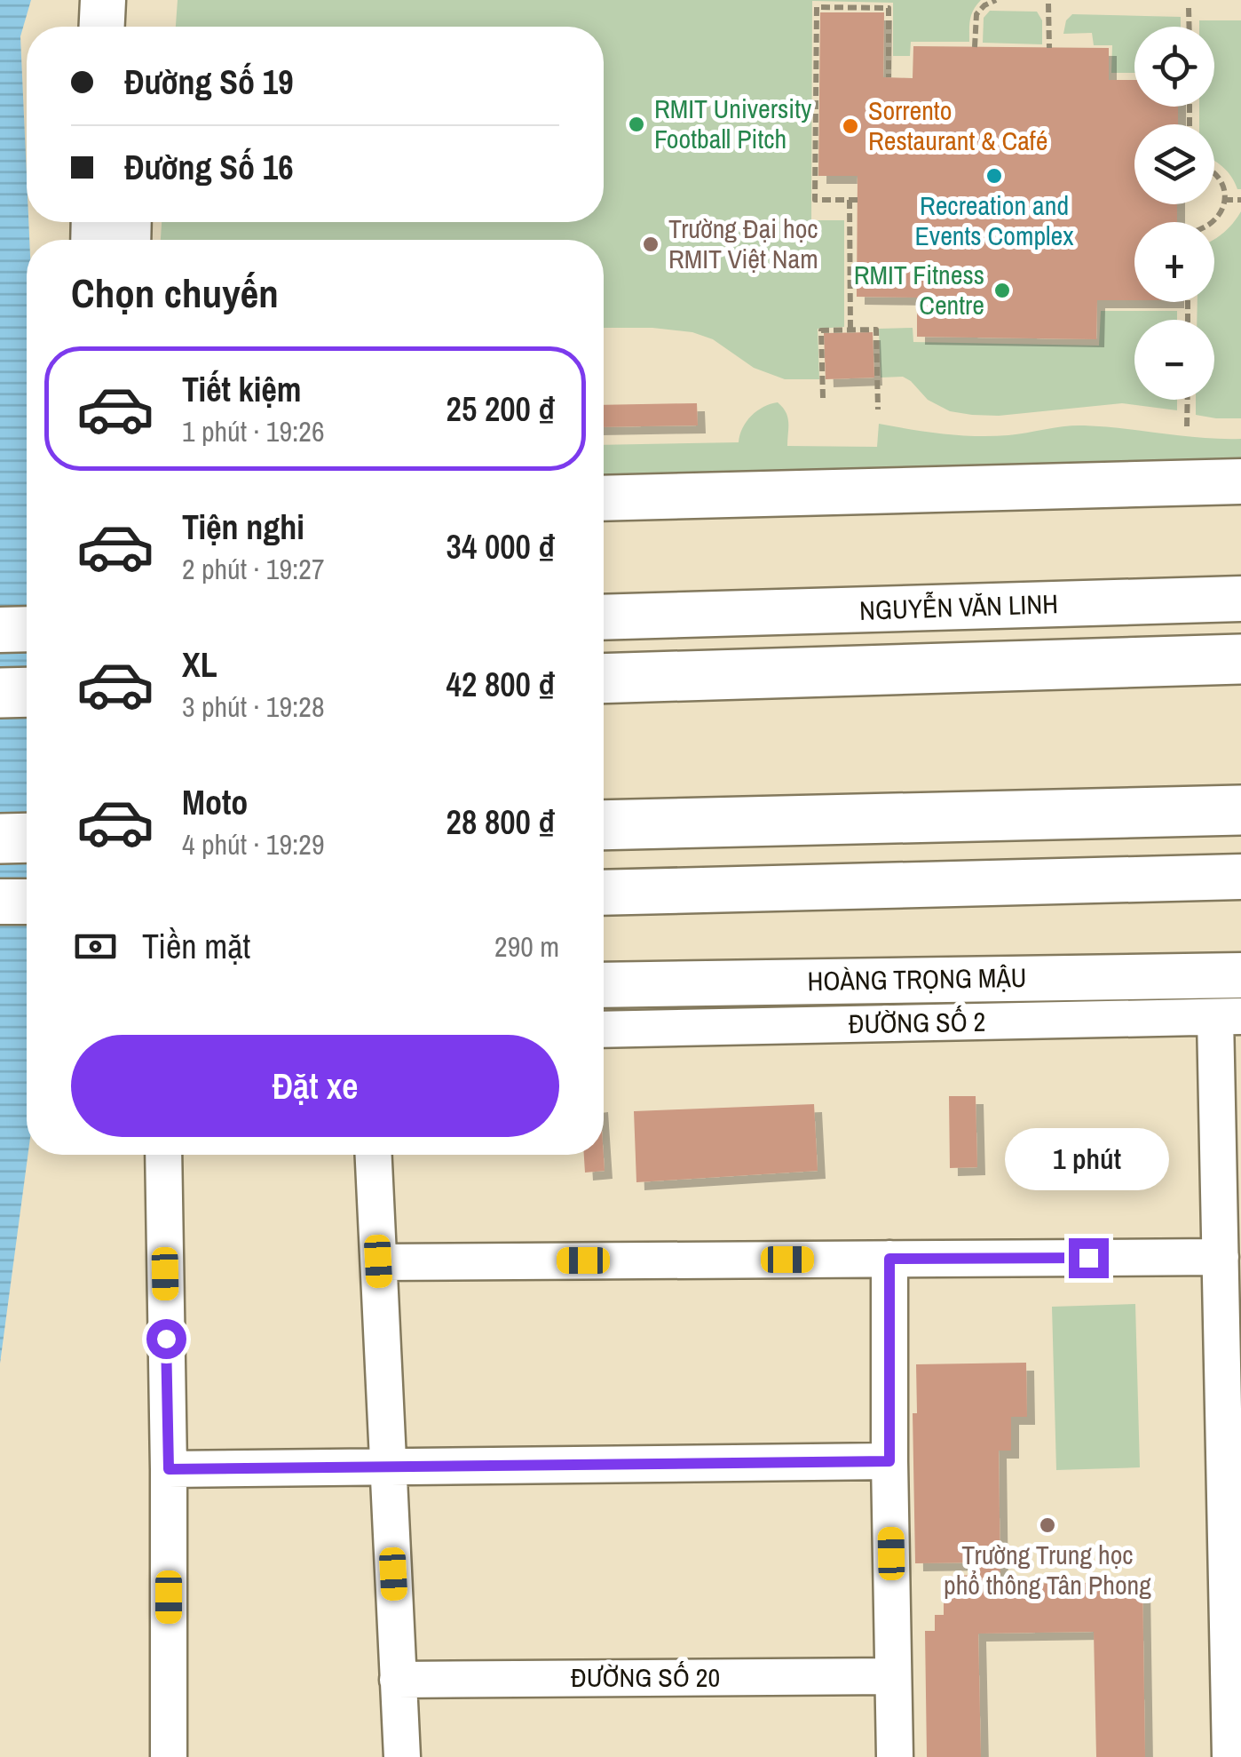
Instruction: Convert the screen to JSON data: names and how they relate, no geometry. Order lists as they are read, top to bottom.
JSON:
{
  "streets": {
    "main road": ["NGUYỄN VĂN LINH", "HOÀNG TRỌNG MẬU"],
    "street": ["ĐƯỜNG SỐ 2", "ĐƯỜNG SỐ 20"]
  },
  "places": [
    "RMIT University Football Pitch",
    "Sorrento Restaurant & Café",
    "Recreation and Events Complex",
    "Trường Đại học RMIT Việt Nam",
    "RMIT Fitness Centre",
    "Trường Trung học phổ thông Tân Phong"
  ],
  "page": {
    "map_buttons": ["+", "−"],
    "banner": ["Đường Số 19", "Đường Số 16"],
    "heading": "Chọn chuyến",
    "list": [
      {
        "name": "Tiết kiệm",
        "note": "1 phút · 19:26",
        "value": "25 200 ₫"
      },
      {
        "name": "Tiện nghi",
        "note": "2 phút · 19:27",
        "value": "34 000 ₫"
      },
      {
        "name": "XL",
        "note": "3 phút · 19:28",
        "value": "42 800 ₫"
      },
      {
        "name": "Moto",
        "note": "4 phút · 19:29",
        "value": "28 800 ₫"
      }
    ],
    "pay": ["Tiền mặt", "290 m"],
    "buttons": "Đặt xe",
    "bubble": "1 phút"
  }
}
